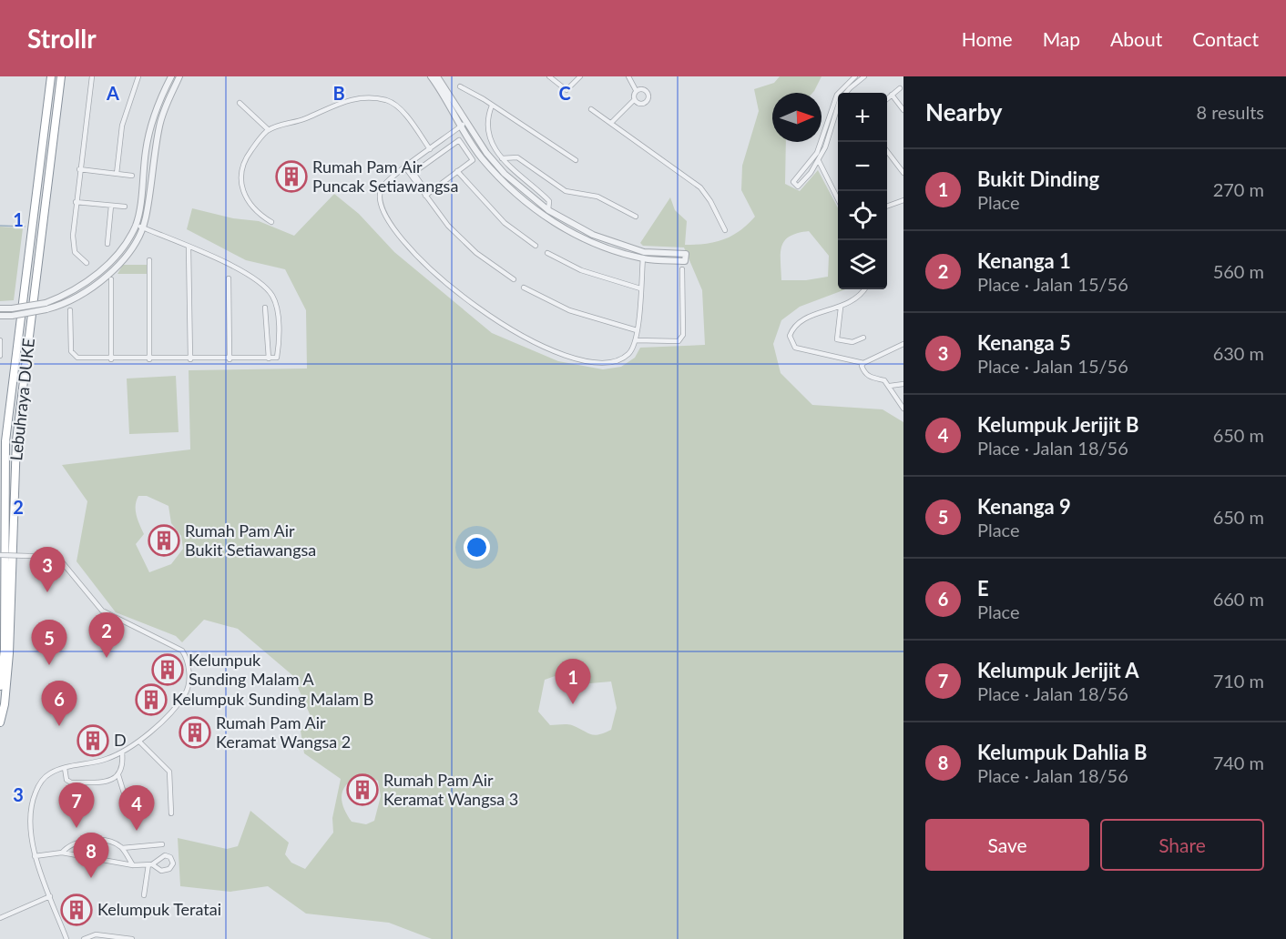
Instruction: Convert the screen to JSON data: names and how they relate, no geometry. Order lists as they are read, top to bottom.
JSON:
{
  "streets": {
    "highway": ["Lebuhraya DUKE"]
  },
  "places": {
    "building": [
      "Rumah Pam Air Puncak Setiawangsa",
      "Rumah Pam Air Bukit Setiawangsa",
      "Kelumpuk Sunding Malam A",
      "Kelumpuk Sunding Malam B",
      "Rumah Pam Air Keramat Wangsa 2",
      "D",
      "Rumah Pam Air Keramat Wangsa 3",
      "Kelumpuk Teratai"
    ]
  },
  "north": "right",
  "page": {
    "header": "Strollr",
    "nav": [
      "Home",
      "Map",
      "About",
      "Contact"
    ],
    "heading": ["Nearby", "8 results"],
    "map_buttons": ["+", "−"],
    "list": [
      {
        "mark": "1",
        "name": "Bukit Dinding",
        "note": "Place",
        "value": "270 m"
      },
      {
        "mark": "2",
        "name": "Kenanga 1",
        "note": "Place · Jalan 15/56",
        "value": "560 m"
      },
      {
        "mark": "3",
        "name": "Kenanga 5",
        "note": "Place · Jalan 15/56",
        "value": "630 m"
      },
      {
        "mark": "4",
        "name": "Kelumpuk Jerijit B",
        "note": "Place · Jalan 18/56",
        "value": "650 m"
      },
      {
        "mark": "5",
        "name": "Kenanga 9",
        "note": "Place",
        "value": "650 m"
      },
      {
        "mark": "6",
        "name": "E",
        "note": "Place",
        "value": "660 m"
      },
      {
        "mark": "7",
        "name": "Kelumpuk Jerijit A",
        "note": "Place · Jalan 18/56",
        "value": "710 m"
      },
      {
        "mark": "8",
        "name": "Kelumpuk Dahlia B",
        "note": "Place · Jalan 18/56",
        "value": "740 m"
      }
    ],
    "pins": [
      "3",
      "2",
      "5",
      "1",
      "6",
      "7",
      "4",
      "8"
    ],
    "buttons": ["Save", "Share"]
  },
  "grid": {
    "columns": ["A", "B", "C"],
    "rows": ["1", "2", "3"]
  }
}
